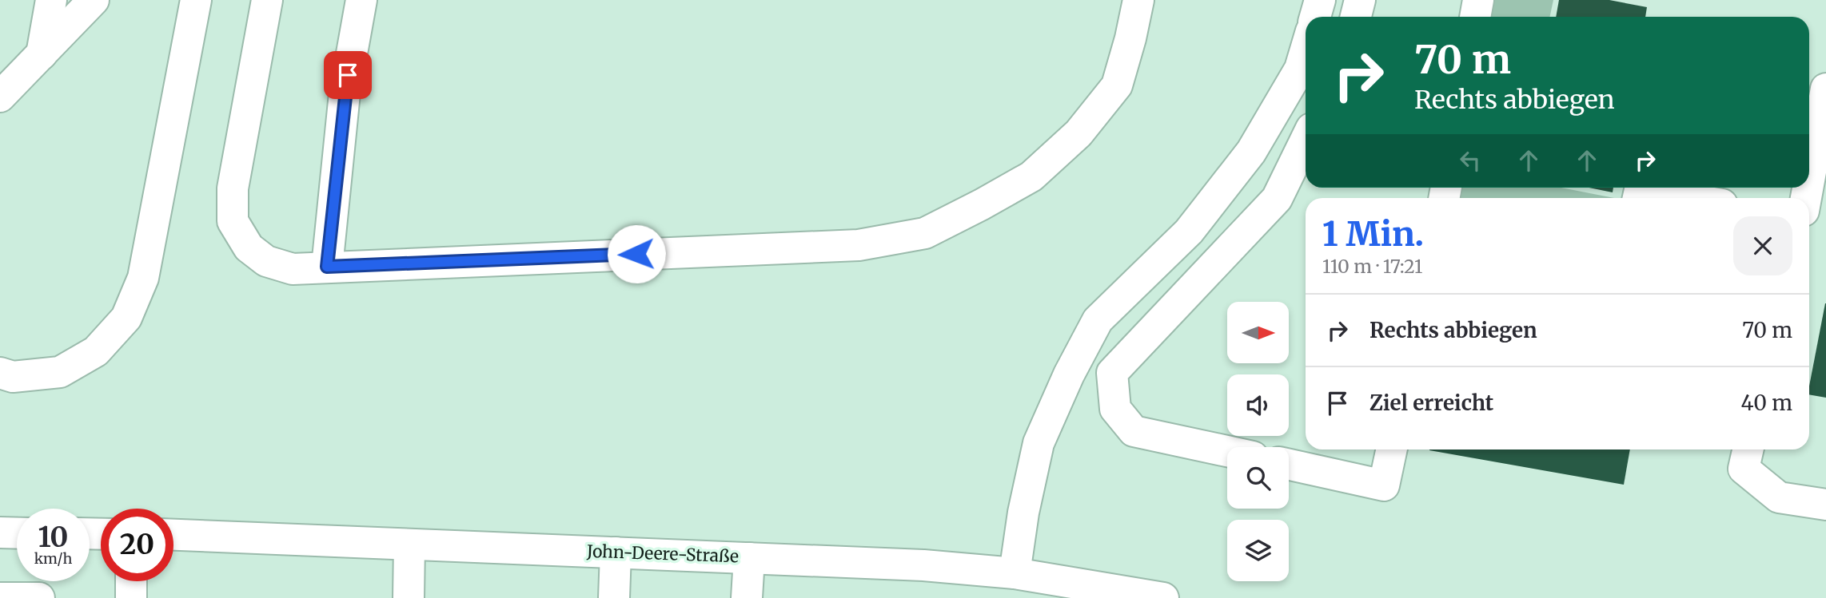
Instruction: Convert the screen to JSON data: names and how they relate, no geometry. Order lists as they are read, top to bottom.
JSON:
{
  "streets": {
    "street": ["John-Deere-Straße"]
  },
  "north": "right",
  "page": {
    "turn": ["70 m", "Rechts abbiegen"],
    "heading": ["1 Min.", "110 m · 17:21"],
    "list": [
      {
        "name": "Rechts abbiegen",
        "value": "70 m"
      },
      {
        "name": "Ziel erreicht",
        "value": "40 m"
      }
    ],
    "speed": "10 km/h",
    "limit": "20"
  }
}
